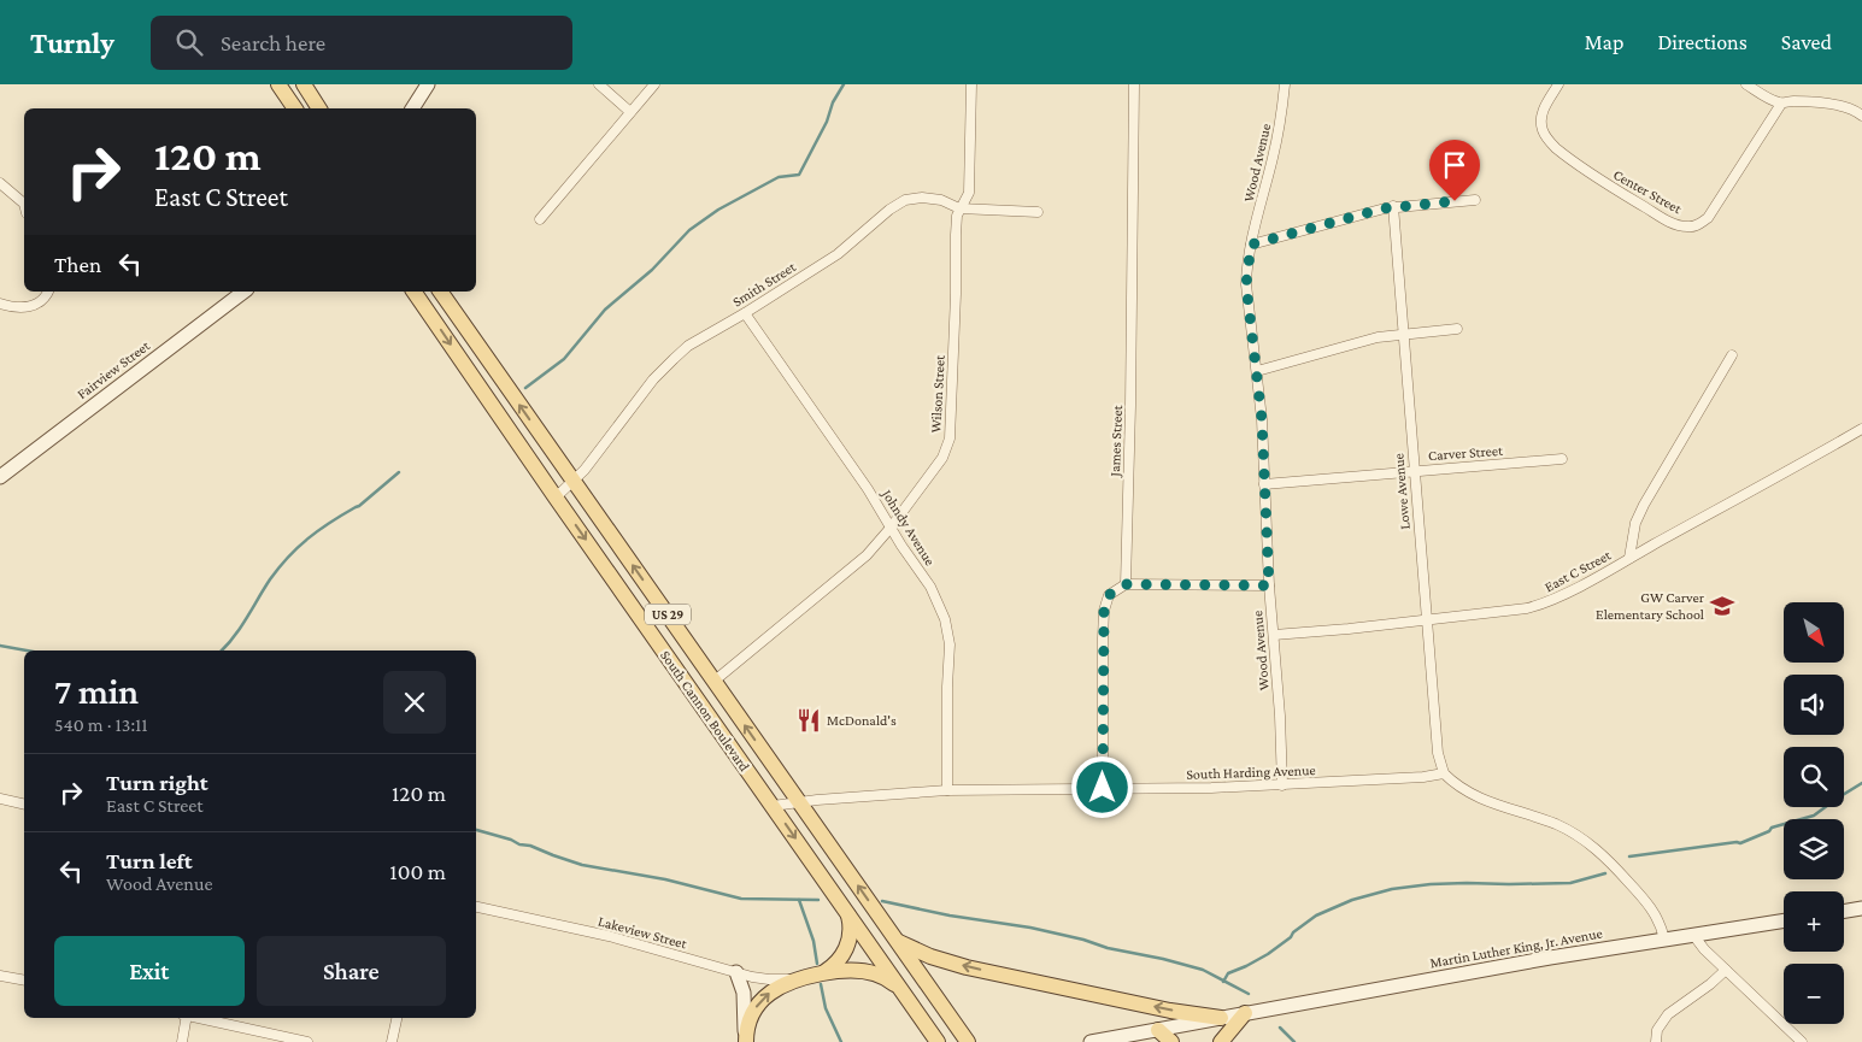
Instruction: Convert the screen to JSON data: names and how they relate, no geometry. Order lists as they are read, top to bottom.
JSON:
{
  "streets": {
    "main road": [
      "Fairview Street",
      "US 29",
      "South Cannon Boulevard",
      "Martin Luther King, Jr. Avenue"
    ],
    "street": [
      "Wood Avenue",
      "Center Street",
      "Smith Street",
      "Wilson Street",
      "James Street",
      "Carver Street",
      "Lowe Avenue",
      "Johndy Avenue",
      "East C Street",
      "South Harding Avenue",
      "Lakeview Street"
    ]
  },
  "crossings": [
    ["Wood Avenue", "Carver Street"],
    ["Wood Avenue", "East C Street"],
    ["Wood Avenue", "South Harding Avenue"],
    ["Smith Street", "Wilson Street"],
    ["Smith Street", "Johndy Avenue"],
    ["Smith Street", "South Cannon Boulevard"],
    ["Wilson Street", "Johndy Avenue"],
    ["Wilson Street", "South Cannon Boulevard"],
    ["Carver Street", "Lowe Avenue"],
    ["Lowe Avenue", "East C Street"],
    ["Lowe Avenue", "South Harding Avenue"],
    ["Johndy Avenue", "South Harding Avenue"],
    ["US 29", "South Cannon Boulevard"],
    ["South Cannon Boulevard", "South Harding Avenue"]
  ],
  "places": {
    "school or university": ["GW Carver Elementary School"],
    "restaurant": ["McDonald's"]
  },
  "north": "bottom right",
  "page": {
    "header": "Turnly",
    "search": "Search here",
    "nav": ["Map", "Directions", "Saved"],
    "turn": ["120 m", "East C Street"],
    "then": "Then",
    "map_buttons": ["+", "−"],
    "heading": ["7 min", "540 m · 13:11"],
    "list": [
      {
        "name": "Turn right",
        "note": "East C Street",
        "value": "120 m"
      },
      {
        "name": "Turn left",
        "note": "Wood Avenue",
        "value": "100 m"
      }
    ],
    "buttons": ["Exit", "Share"]
  }
}
